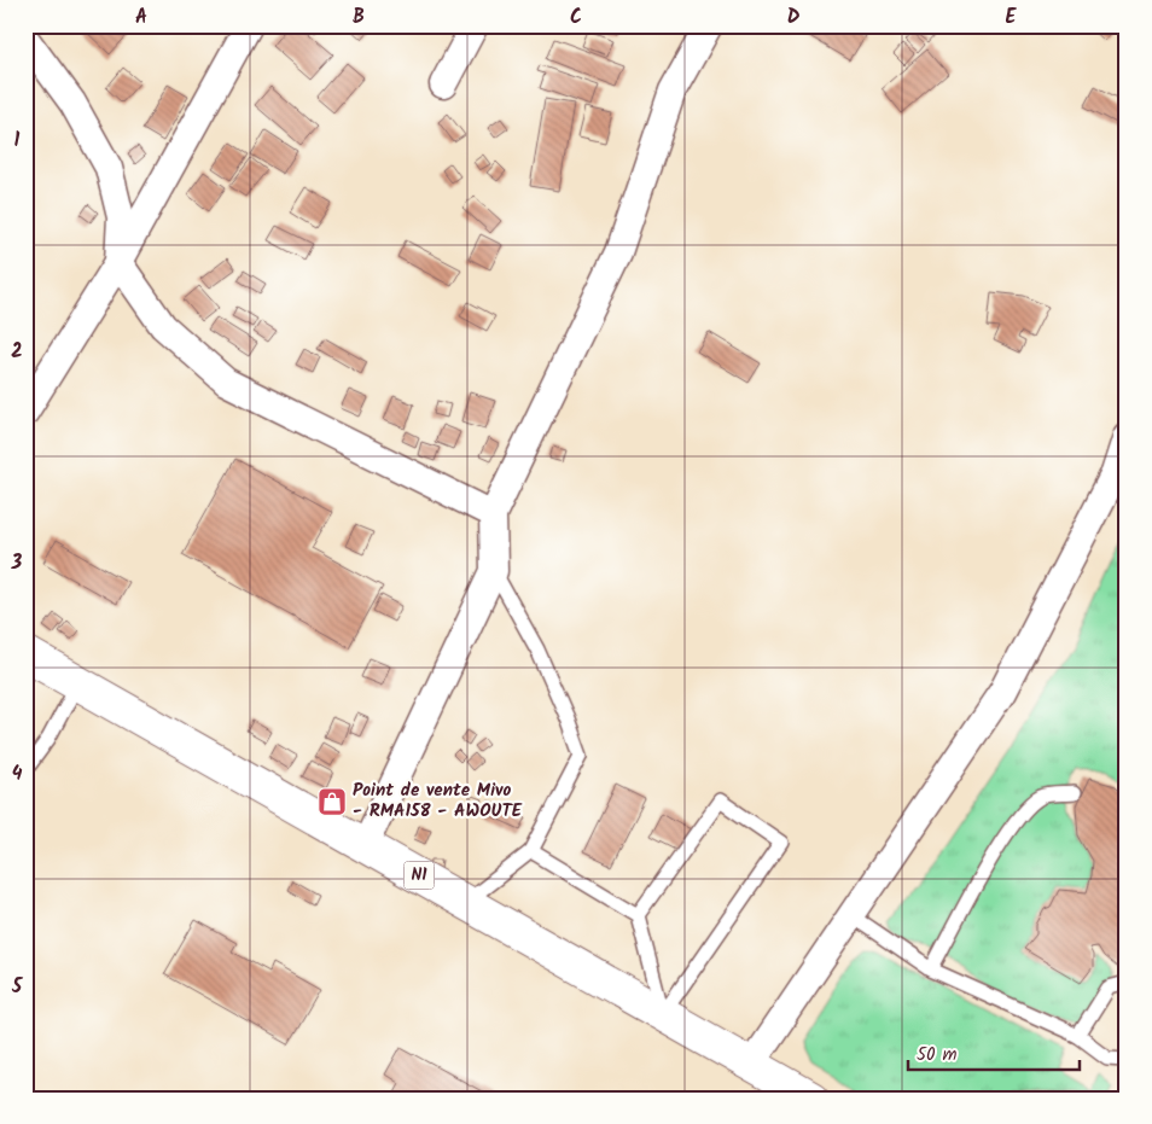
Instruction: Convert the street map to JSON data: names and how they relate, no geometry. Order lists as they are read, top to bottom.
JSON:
{
  "streets": {
    "highway": ["N1"]
  },
  "places": {
    "shop": ["Point de vente Mivo - RMA158 - AWOUTE"]
  },
  "scale_bar": "50 m",
  "grid": {
    "columns": [
      "A",
      "B",
      "C",
      "D",
      "E"
    ],
    "rows": [
      "1",
      "2",
      "3",
      "4",
      "5"
    ]
  }
}
